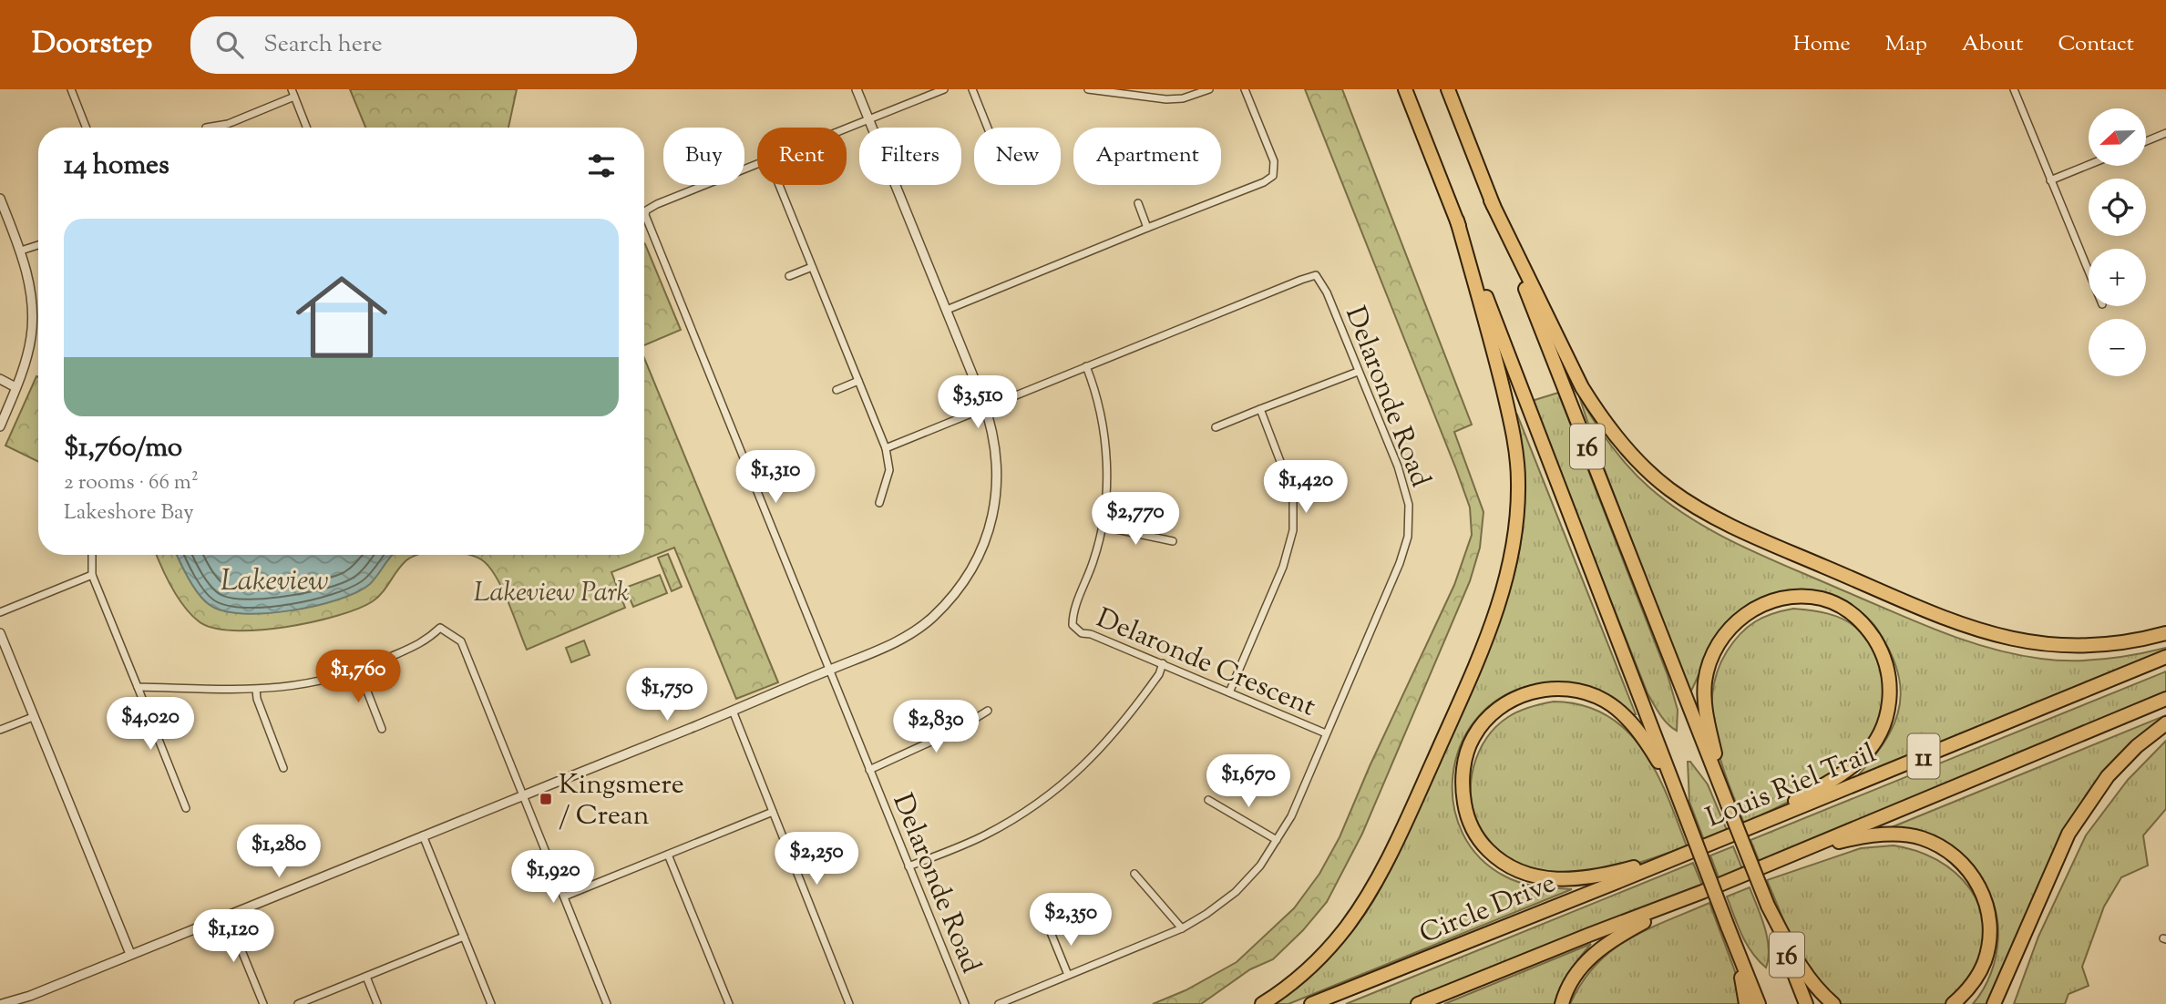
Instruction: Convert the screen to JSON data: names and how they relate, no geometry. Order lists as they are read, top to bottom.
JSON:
{
  "streets": {
    "highway": [
      "16",
      "11",
      "Louis Riel Trail",
      "Circle Drive"
    ],
    "street": ["Delaronde Road", "Delaronde Crescent"]
  },
  "crossings": [
    ["Delaronde Road", "Delaronde Crescent"],
    ["Louis Riel Trail", "Circle Drive"]
  ],
  "water": ["Lakeview"],
  "parks": ["Lakeview Park"],
  "places": {
    "transit": ["Kingsmere / Crean"]
  },
  "north": "left",
  "page": {
    "header": "Doorstep",
    "search": "Search here",
    "nav": [
      "Home",
      "Map",
      "About",
      "Contact"
    ],
    "map_buttons": ["+", "−"],
    "chip": [
      "Buy",
      "Rent",
      "Filters",
      "New",
      "Apartment"
    ],
    "heading": "14 homes",
    "list": [
      {
        "name": "$1,760/mo",
        "note": "2 rooms · 66 m² · Lakeshore Bay"
      }
    ],
    "price": [
      "$3,510",
      "$1,310",
      "$1,420",
      "$2,770",
      "$1,760",
      "$1,750",
      "$4,020",
      "$2,830",
      "$1,670",
      "$1,280",
      "$2,250",
      "$1,920",
      "$2,350",
      "$1,120"
    ]
  }
}
